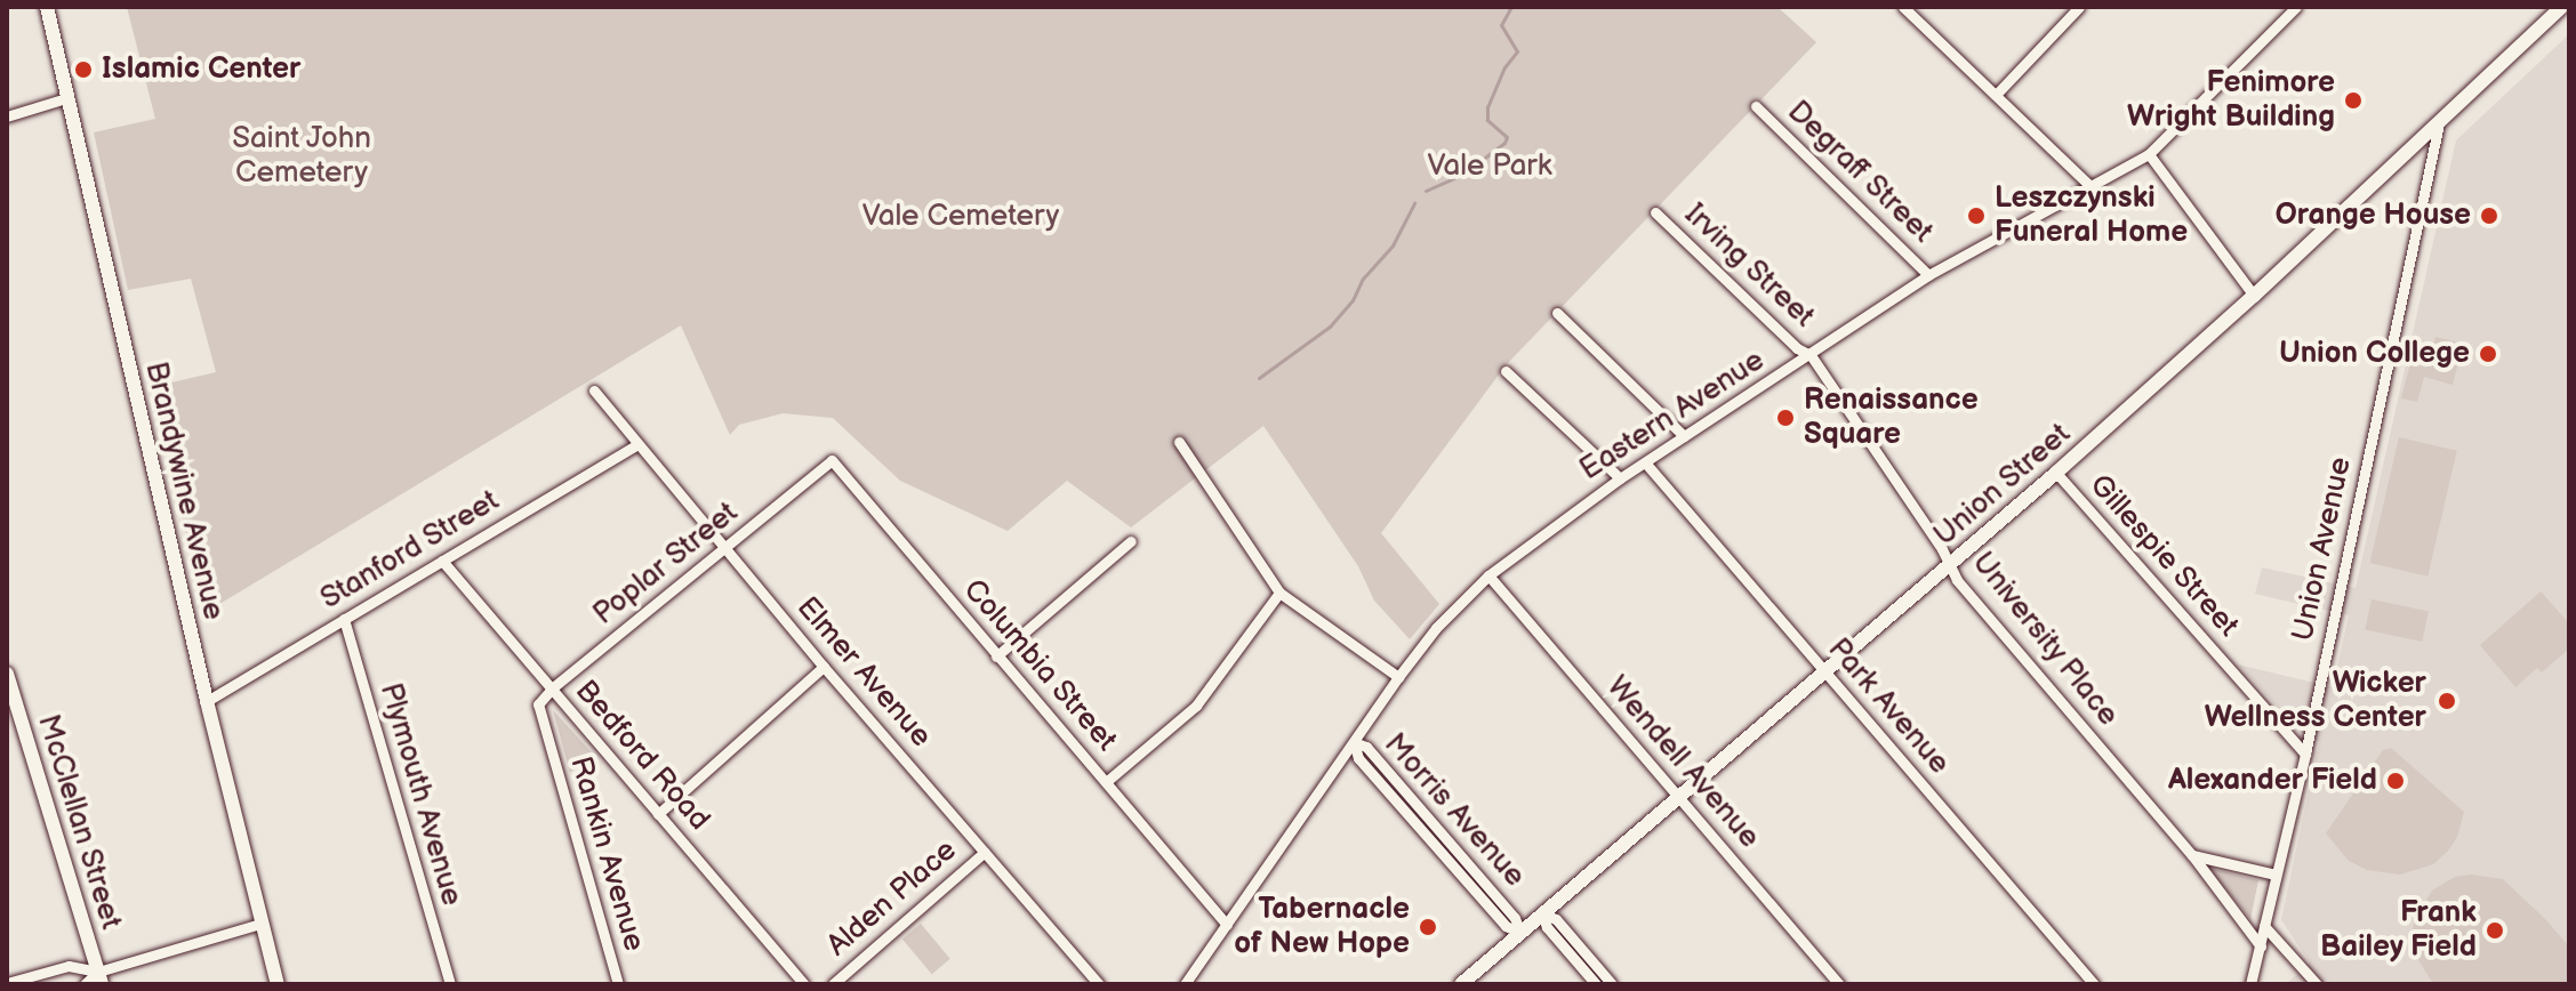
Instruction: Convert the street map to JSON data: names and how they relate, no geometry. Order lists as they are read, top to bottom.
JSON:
{
  "streets": {
    "main road": ["Union Street", "Brandywine Avenue", "McClellan Street"],
    "street": [
      "Degraff Street",
      "Irving Street",
      "Eastern Avenue",
      "Union Avenue",
      "Stanford Street",
      "Gillespie Street",
      "Poplar Street",
      "University Place",
      "Columbia Street",
      "Elmer Avenue",
      "Park Avenue",
      "Bedford Road",
      "Wendell Avenue",
      "Plymouth Avenue",
      "Morris Avenue",
      "Rankin Avenue",
      "Alden Place"
    ]
  },
  "crossings": [
    ["Degraff Street", "Eastern Avenue"],
    ["Irving Street", "Eastern Avenue"],
    ["Irving Street", "University Place"],
    ["Eastern Avenue", "University Place"],
    ["Eastern Avenue", "Columbia Street"],
    ["Eastern Avenue", "Park Avenue"],
    ["Eastern Avenue", "Wendell Avenue"],
    ["Eastern Avenue", "Morris Avenue"],
    ["Union Street", "Union Avenue"],
    ["Union Street", "Gillespie Street"],
    ["Union Street", "University Place"],
    ["Union Street", "Park Avenue"],
    ["Union Street", "Wendell Avenue"],
    ["Union Street", "Morris Avenue"],
    ["Brandywine Avenue", "Stanford Street"],
    ["Union Avenue", "Gillespie Street"],
    ["Union Avenue", "University Place"],
    ["Stanford Street", "Elmer Avenue"],
    ["Stanford Street", "Bedford Road"],
    ["Stanford Street", "Plymouth Avenue"],
    ["Poplar Street", "Columbia Street"],
    ["Poplar Street", "Elmer Avenue"],
    ["Poplar Street", "Bedford Road"],
    ["Poplar Street", "Rankin Avenue"],
    ["Elmer Avenue", "Alden Place"],
    ["Bedford Road", "Rankin Avenue"]
  ],
  "parks": ["Saint John Cemetery", "Vale Park", "Vale Cemetery"],
  "places": [
    "Islamic Center",
    "Fenimore Wright Building",
    "Leszczynski Funeral Home",
    "Orange House",
    "Union College",
    "Renaissance Square",
    "Wicker Wellness Center",
    "Alexander Field",
    "Tabernacle of New Hope",
    "Frank Bailey Field"
  ]
}
